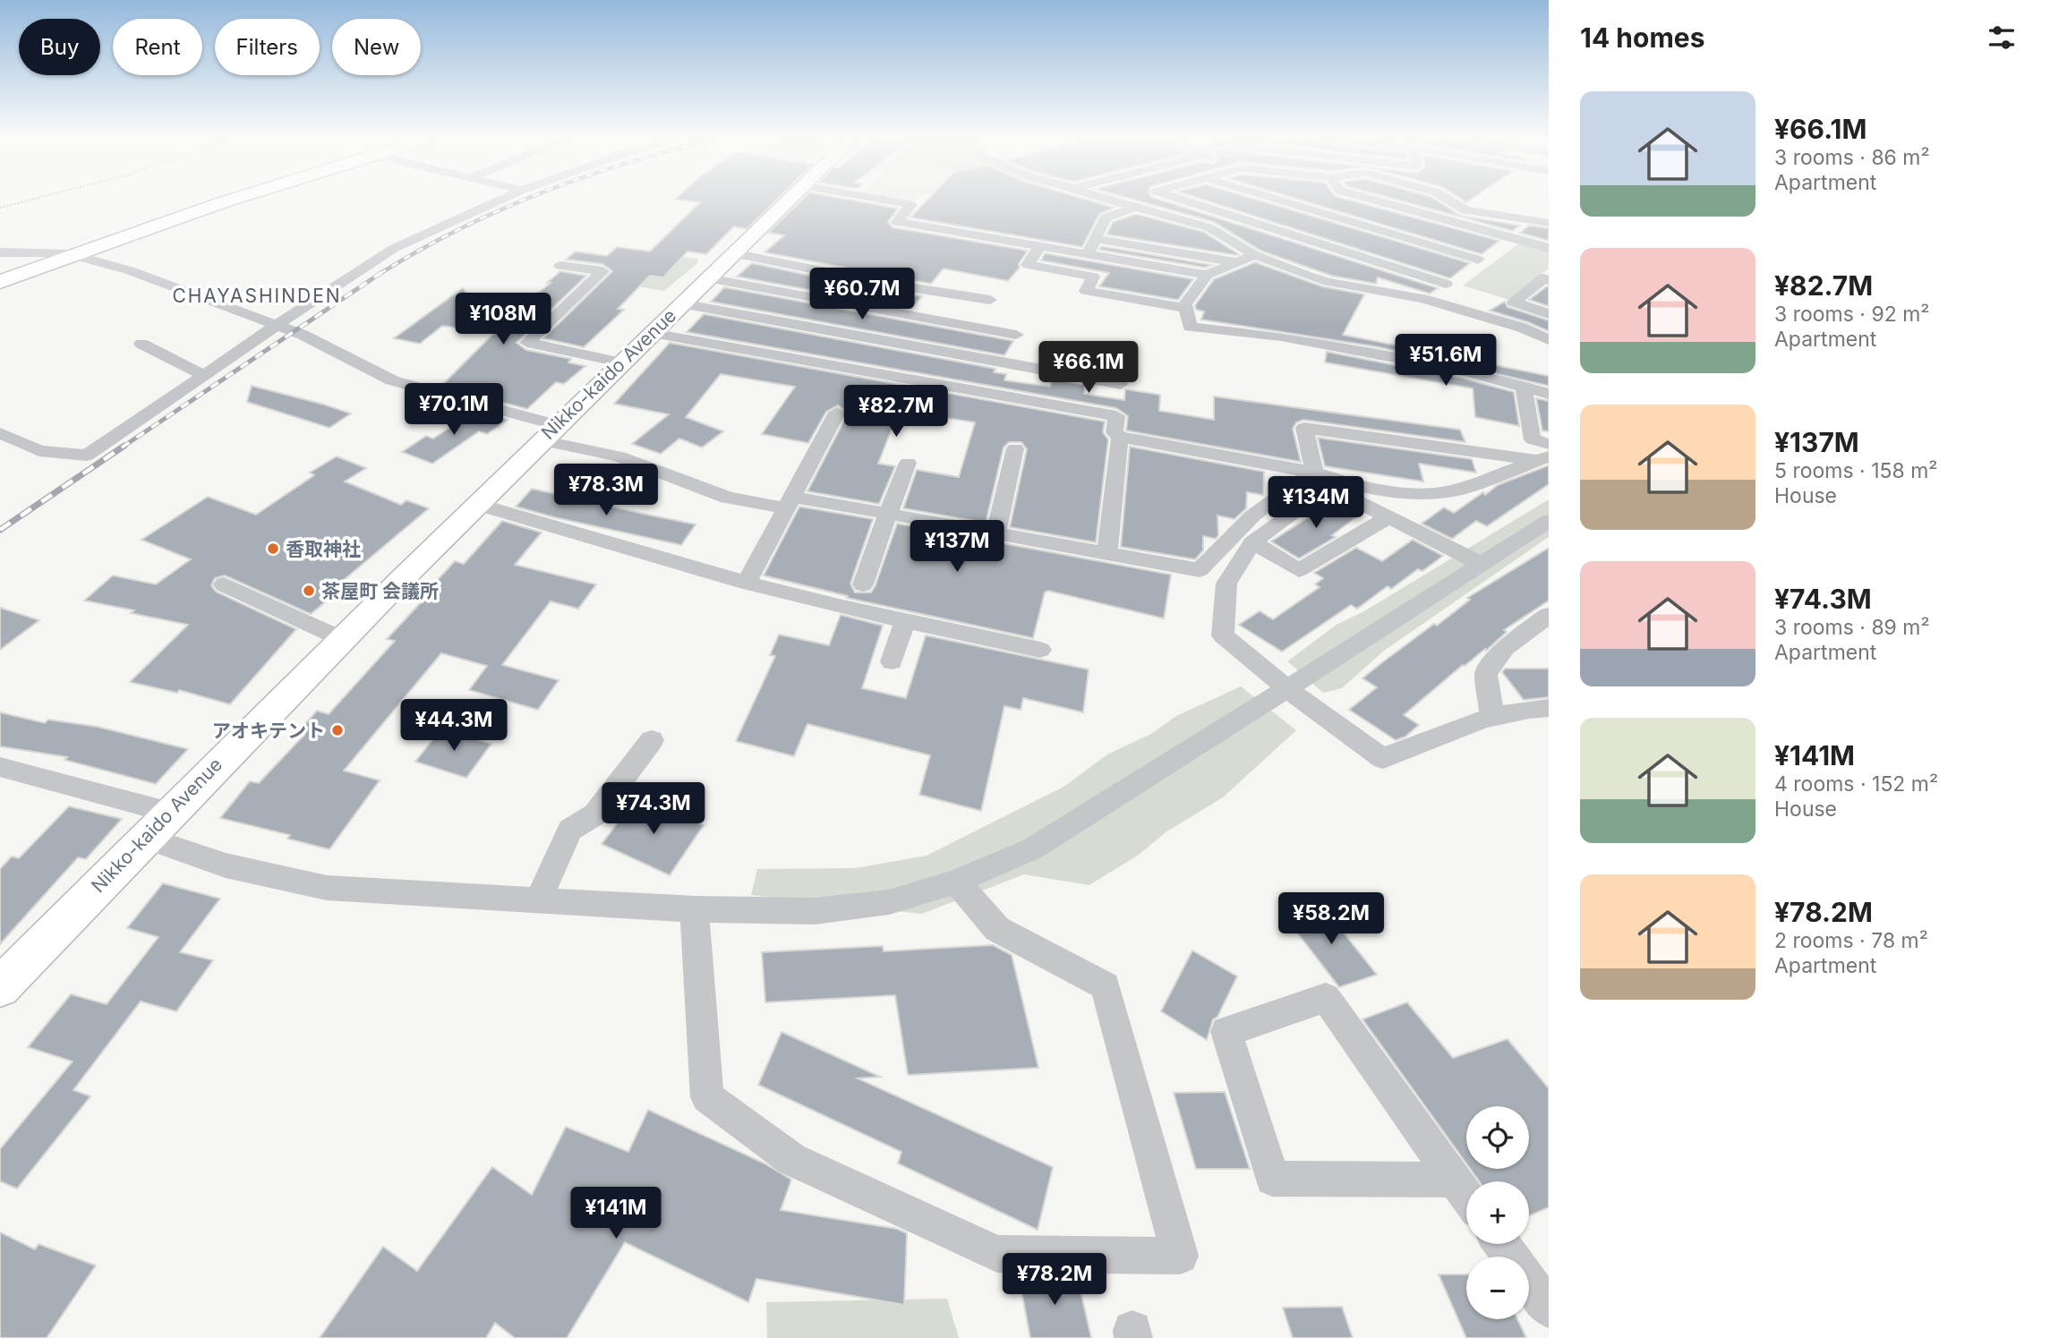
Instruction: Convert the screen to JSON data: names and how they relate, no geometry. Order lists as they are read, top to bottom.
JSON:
{
  "streets": {
    "main road": ["Nikko-kaido Avenue"]
  },
  "districts": ["CHAYASHINDEN"],
  "places": ["香取神社", "茶屋町 会議所", "アオキテント"],
  "page": {
    "heading": "14 homes",
    "chip": [
      "Buy",
      "Rent",
      "Filters",
      "New"
    ],
    "list": [
      {
        "name": "¥66.1M",
        "note": "3 rooms · 86 m² · Apartment"
      },
      {
        "name": "¥82.7M",
        "note": "3 rooms · 92 m² · Apartment"
      },
      {
        "name": "¥137M",
        "note": "5 rooms · 158 m² · House"
      },
      {
        "name": "¥74.3M",
        "note": "3 rooms · 89 m² · Apartment"
      },
      {
        "name": "¥141M",
        "note": "4 rooms · 152 m² · House"
      },
      {
        "name": "¥78.2M",
        "note": "2 rooms · 78 m² · Apartment"
      }
    ],
    "price": [
      "¥60.7M",
      "¥108M",
      "¥51.6M",
      "¥66.1M",
      "¥70.1M",
      "¥82.7M",
      "¥78.3M",
      "¥134M",
      "¥137M",
      "¥44.3M",
      "¥74.3M",
      "¥58.2M",
      "¥141M",
      "¥78.2M"
    ],
    "map_buttons": ["+", "−"]
  }
}
